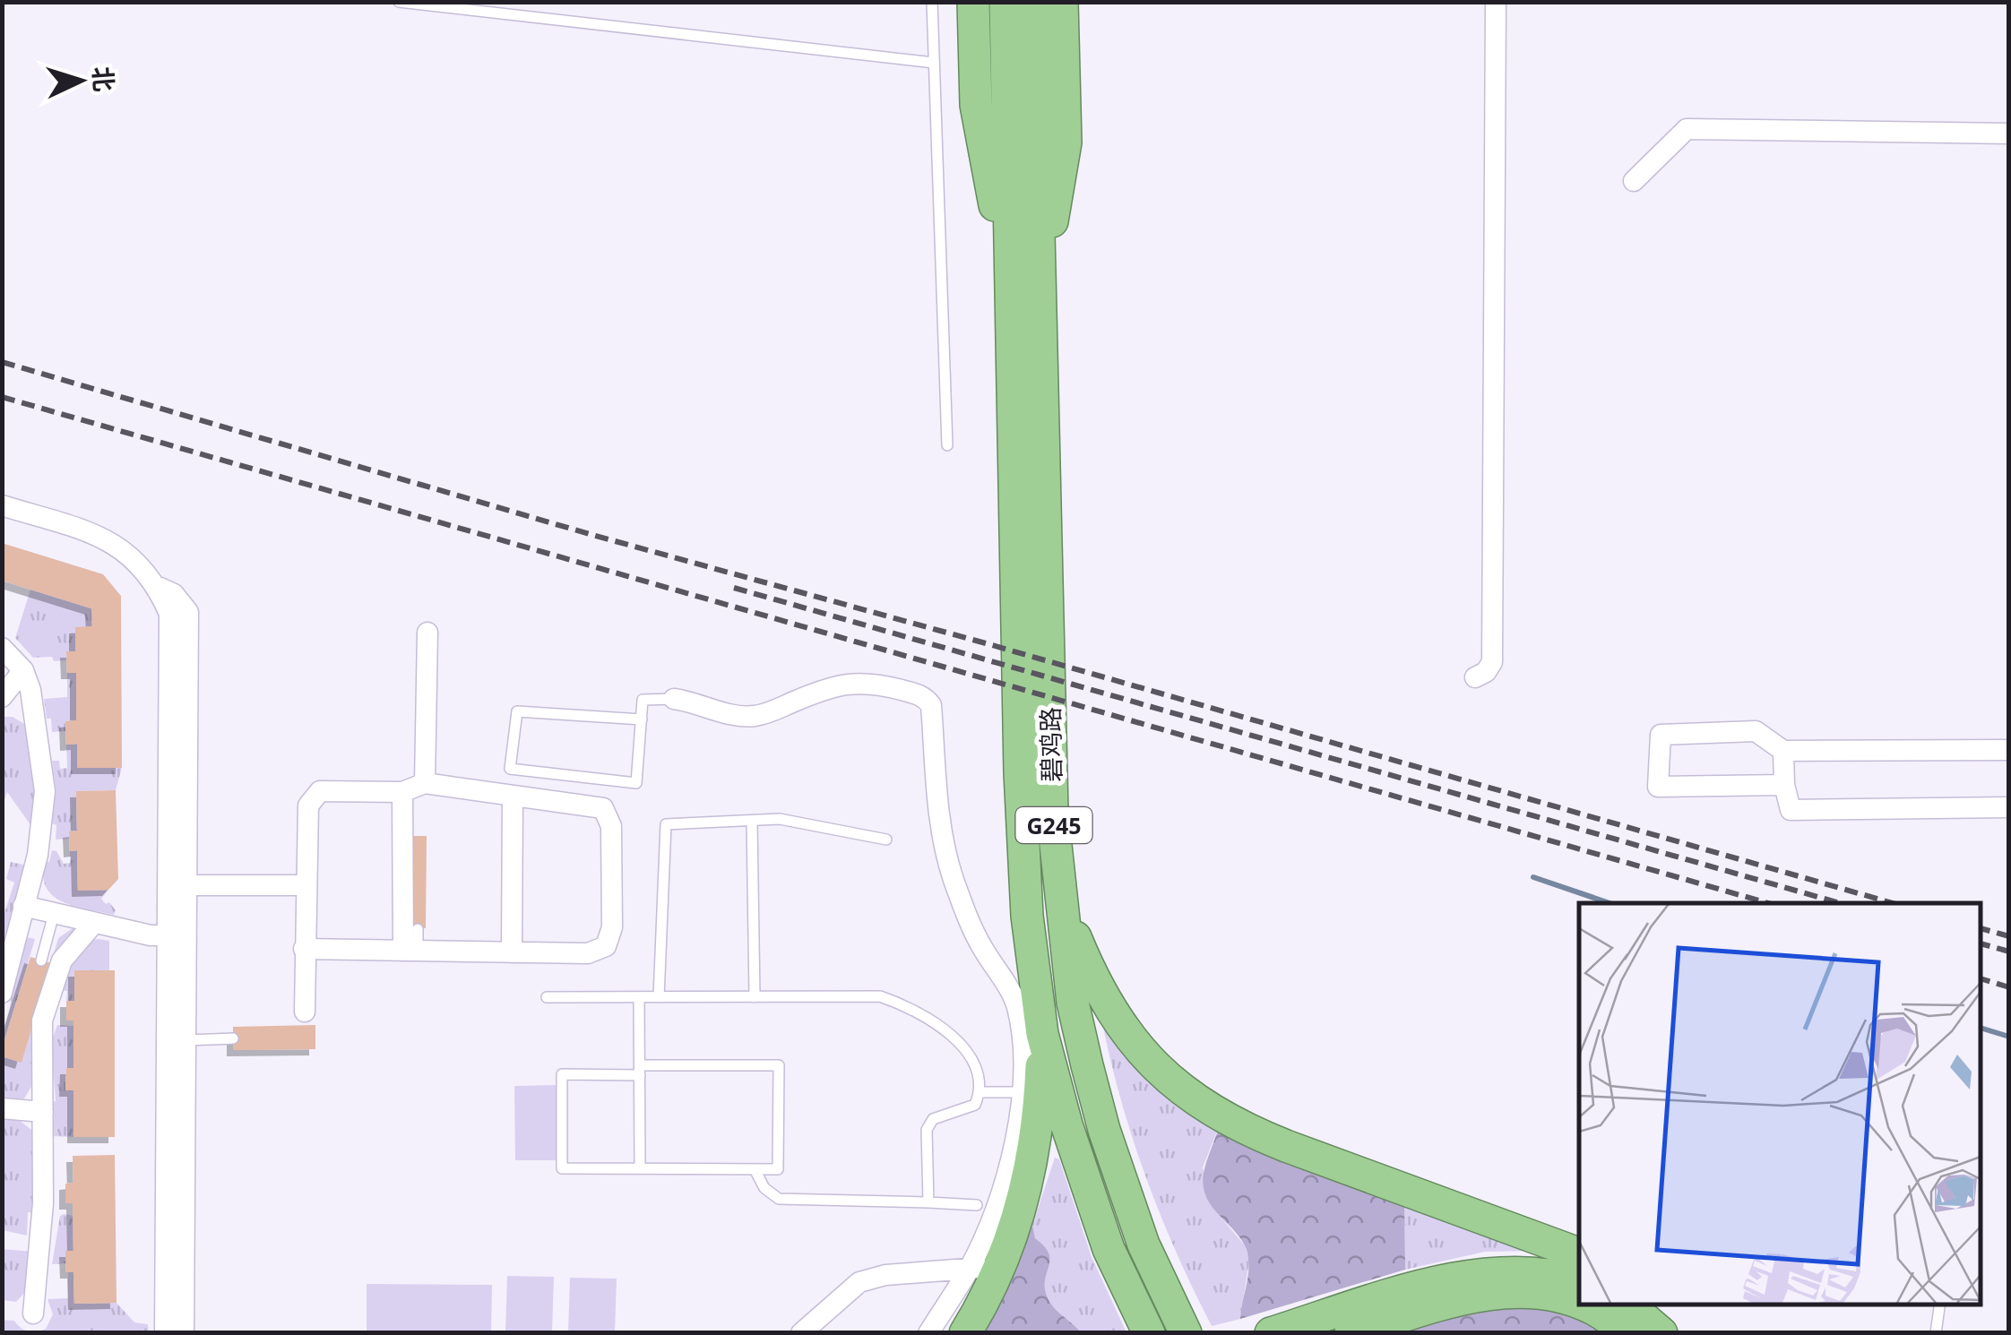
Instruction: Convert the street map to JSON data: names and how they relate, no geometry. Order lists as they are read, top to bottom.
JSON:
{
  "streets": {
    "highway": ["碧鸡路", "G245"]
  },
  "crossings": [
    ["碧鸡路", "G245"]
  ],
  "north": "right"
}
